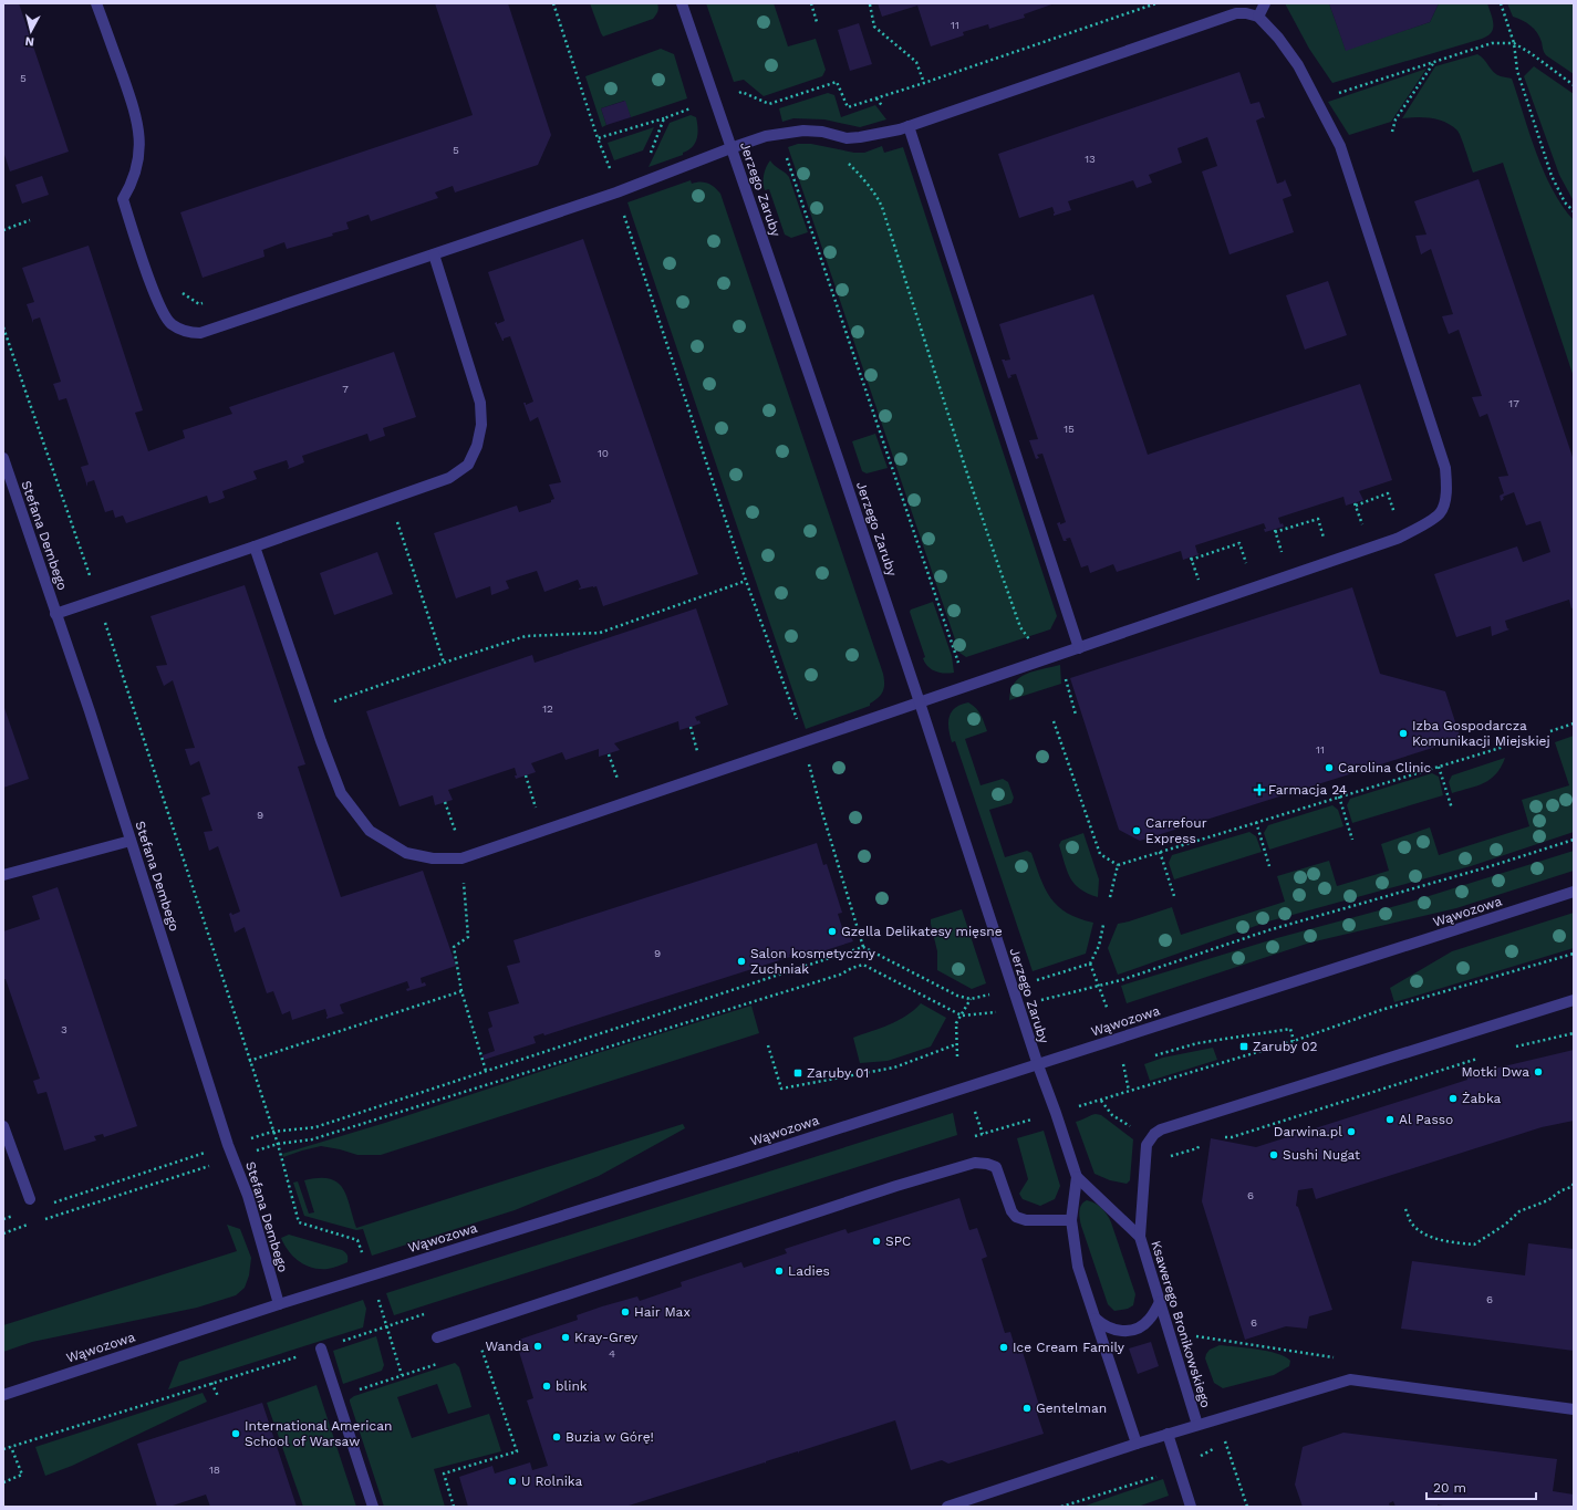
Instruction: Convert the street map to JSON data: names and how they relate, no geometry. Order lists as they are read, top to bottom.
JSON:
{
  "streets": {
    "street": [
      "Jerzego Zaruby",
      "Stefana Dembego",
      "Wąwozowa",
      "Ksawerego Bronikowskiego"
    ]
  },
  "crossings": [
    ["Jerzego Zaruby", "Wąwozowa"],
    ["Jerzego Zaruby", "Ksawerego Bronikowskiego"],
    ["Stefana Dembego", "Wąwozowa"],
    ["Wąwozowa", "Ksawerego Bronikowskiego"]
  ],
  "places": {
    "other": [
      "Izba Gospodarcza Komunikacji Miejskiej",
      "Carolina Clinic",
      "Carrefour Express",
      "Gzella Delikatesy mięsne",
      "Salon kosmetyczny Zuchniak",
      "Motki Dwa",
      "Żabka",
      "Al Passo",
      "Darwina.pl",
      "Sushi Nugat",
      "SPC",
      "Ladies",
      "Hair Max",
      "Kray-Grey",
      "Wanda",
      "Ice Cream Family",
      "blink",
      "Gentelman",
      "International American School of Warsaw",
      "Buzia w Górę!",
      "U Rolnika"
    ],
    "health": ["Farmacja 24"],
    "transit": ["Zaruby 02", "Zaruby 01"]
  },
  "house_numbers": [
    "11",
    "5",
    "5",
    "13",
    "7",
    "17",
    "15",
    "10",
    "12",
    "11",
    "9",
    "9",
    "3",
    "6",
    "6",
    "6",
    "4",
    "18"
  ],
  "scale_bar": "20 m",
  "north": "bottom"
}
